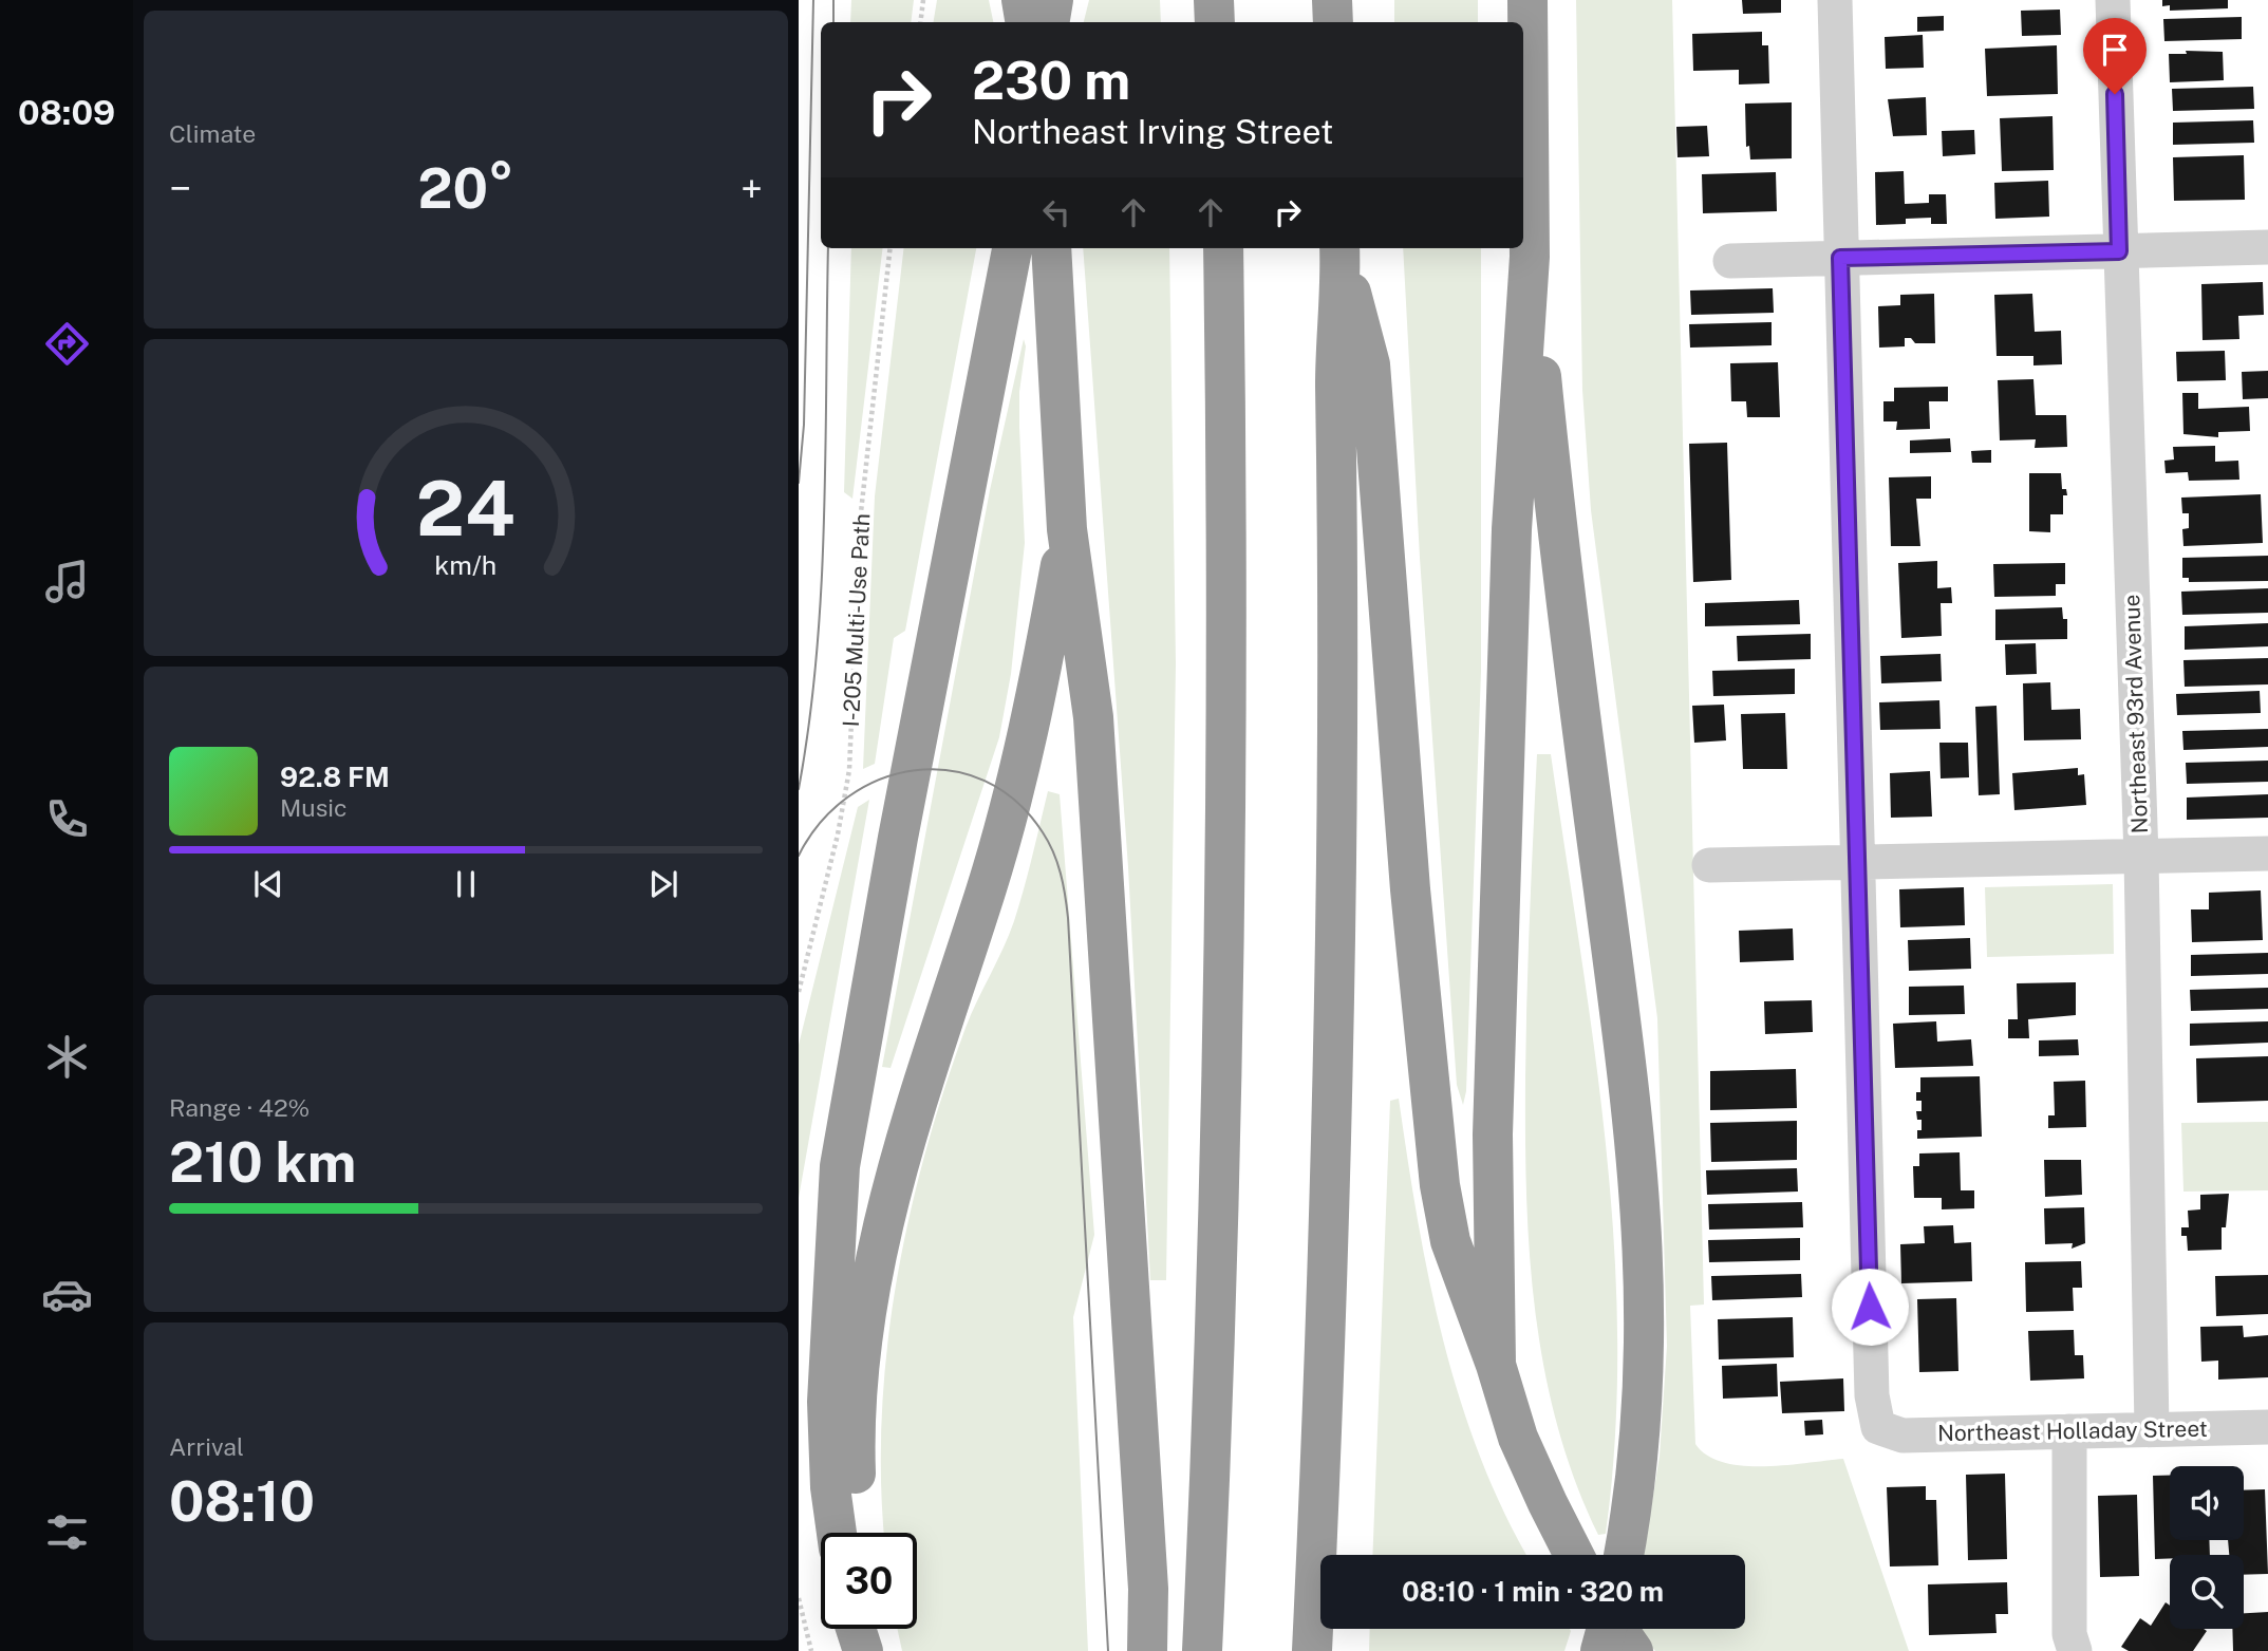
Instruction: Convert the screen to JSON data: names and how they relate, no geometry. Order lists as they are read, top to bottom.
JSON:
{
  "streets": {
    "street": ["Northeast 93rd Avenue", "Northeast Holladay Street"],
    "path": ["I-205 Multi-Use Path"]
  },
  "crossings": [
    ["Northeast 93rd Avenue", "Northeast Holladay Street"]
  ],
  "page": {
    "tabs": "08:09",
    "tile": [
      "Climate",
      ["Range · 42%", "210 km"],
      ["Arrival", "08:10"]
    ],
    "turn": ["230 m", "Northeast Irving Street"],
    "heat": ["−", "20°", "+"],
    "song": ["92.8 FM", "Music"],
    "limit": "30",
    "trip": "08:10 · 1 min · 320 m",
    "gauge": ["24", "km/h"]
  }
}
